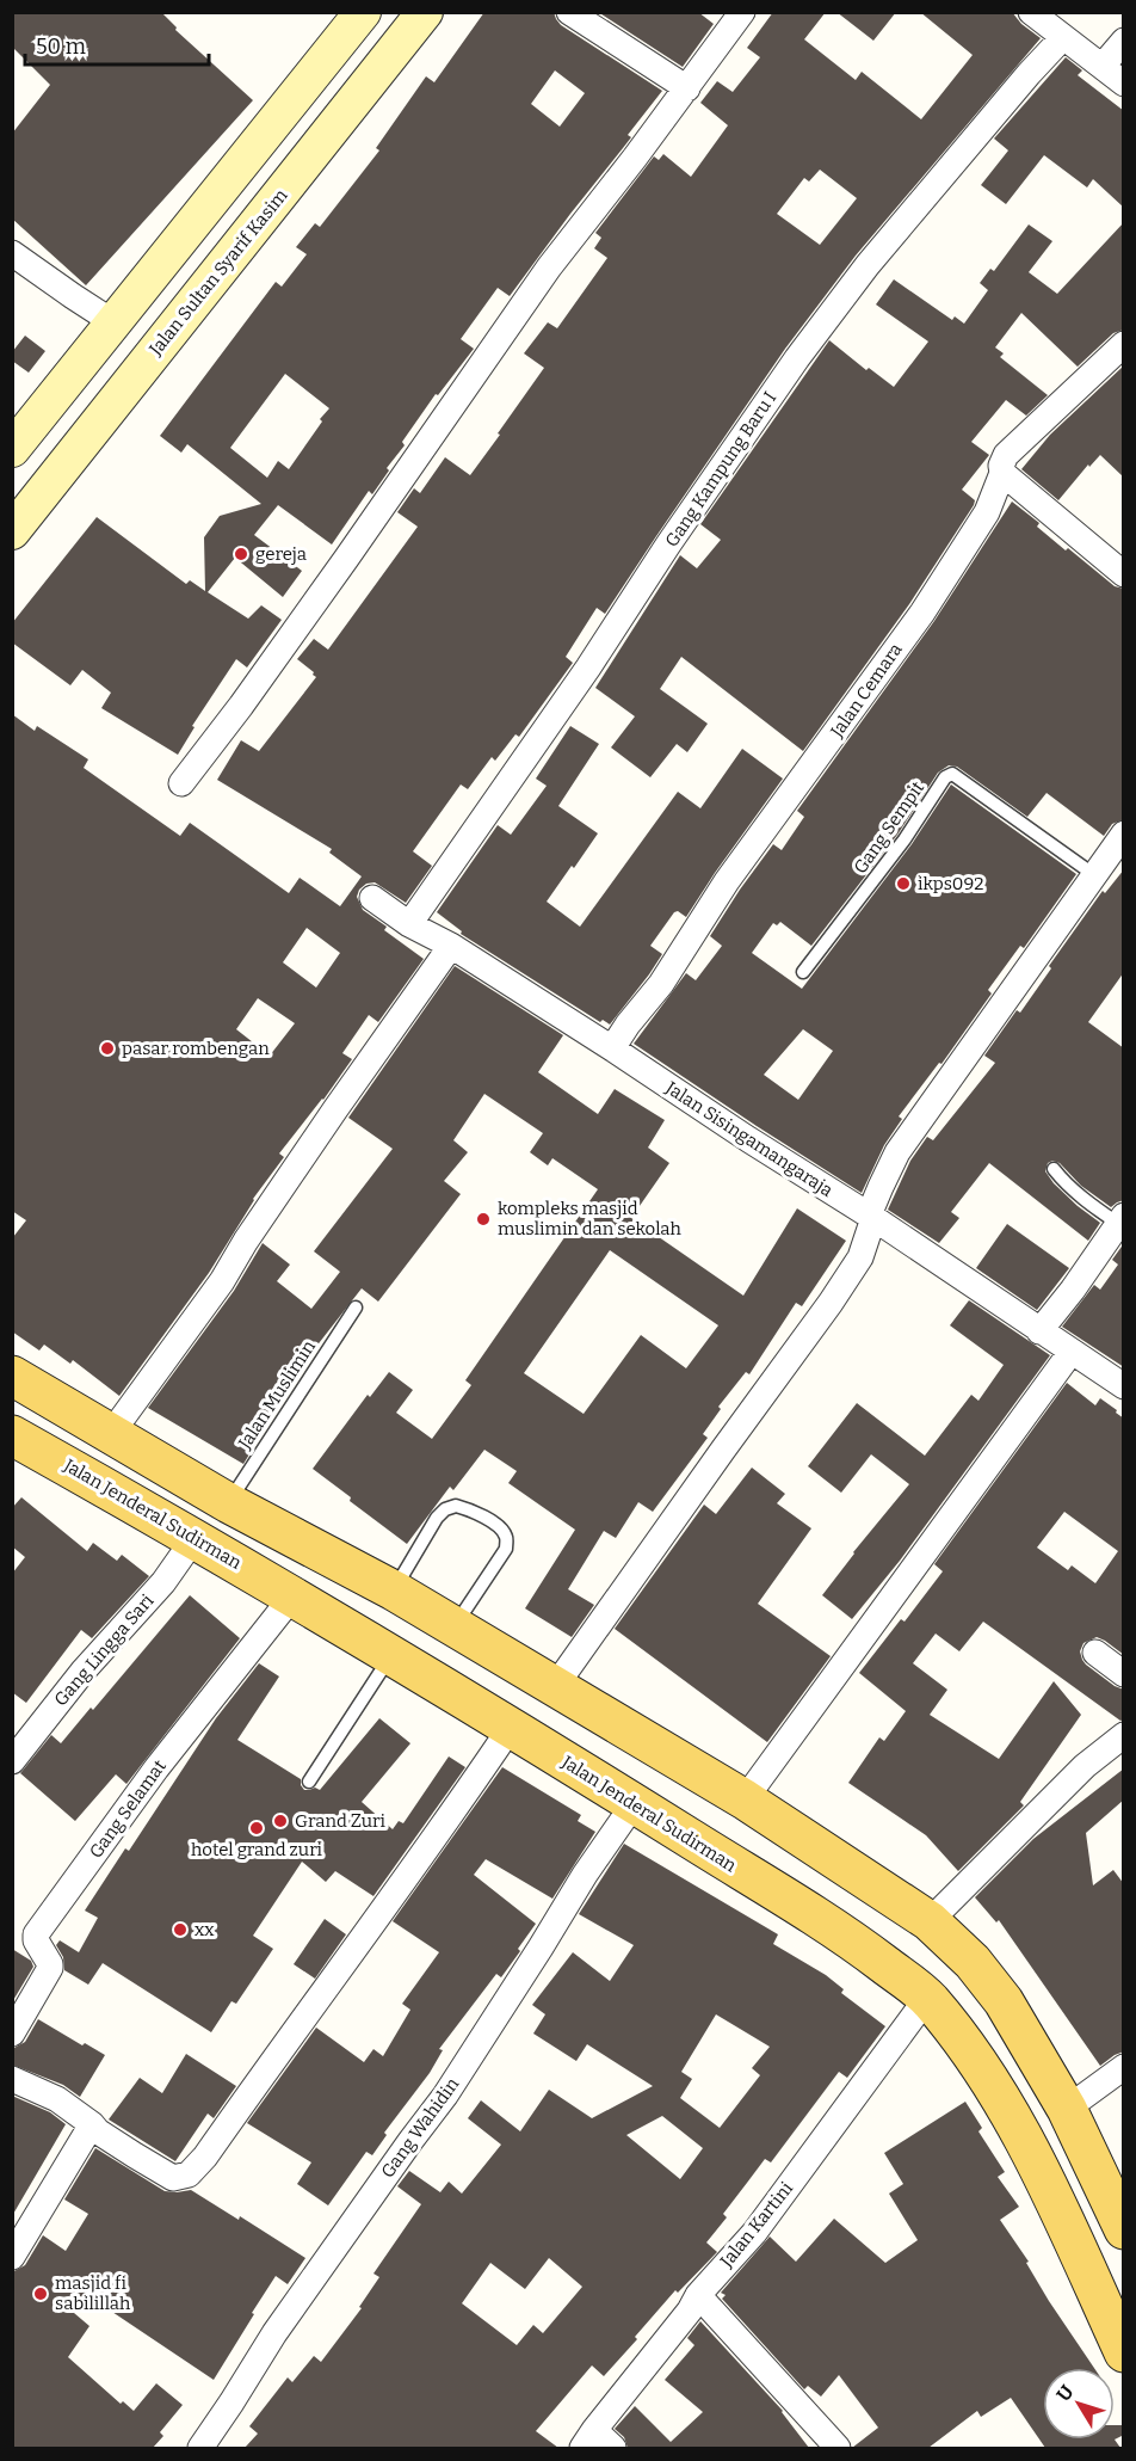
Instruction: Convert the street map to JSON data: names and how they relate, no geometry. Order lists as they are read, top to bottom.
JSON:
{
  "streets": {
    "main road": ["Jalan Jenderal Sudirman"],
    "street": [
      "Jalan Sultan Syarif Kasim",
      "Gang Kampung Baru I",
      "Jalan Cemara",
      "Jalan Sisingamangaraja",
      "Gang Lingga Sari",
      "Gang Selamat",
      "Gang Wahidin",
      "Jalan Kartini"
    ],
    "lane": ["Gang Sempit", "Jalan Muslimin"]
  },
  "crossings": [
    ["Gang Kampung Baru I", "Jalan Sisingamangaraja"],
    ["Jalan Cemara", "Jalan Sisingamangaraja"],
    ["Jalan Jenderal Sudirman", "Gang Lingga Sari"],
    ["Jalan Jenderal Sudirman", "Gang Selamat"],
    ["Jalan Jenderal Sudirman", "Gang Wahidin"],
    ["Jalan Jenderal Sudirman", "Jalan Kartini"]
  ],
  "places": [
    "gereja",
    "ikps092",
    "pasar rombengan",
    "kompleks masjid muslimin dan sekolah",
    "Grand Zuri",
    "hotel grand zuri",
    "xx",
    "masjid fi sabilillah"
  ],
  "scale_bar": "50 m",
  "north": "top left"
}
